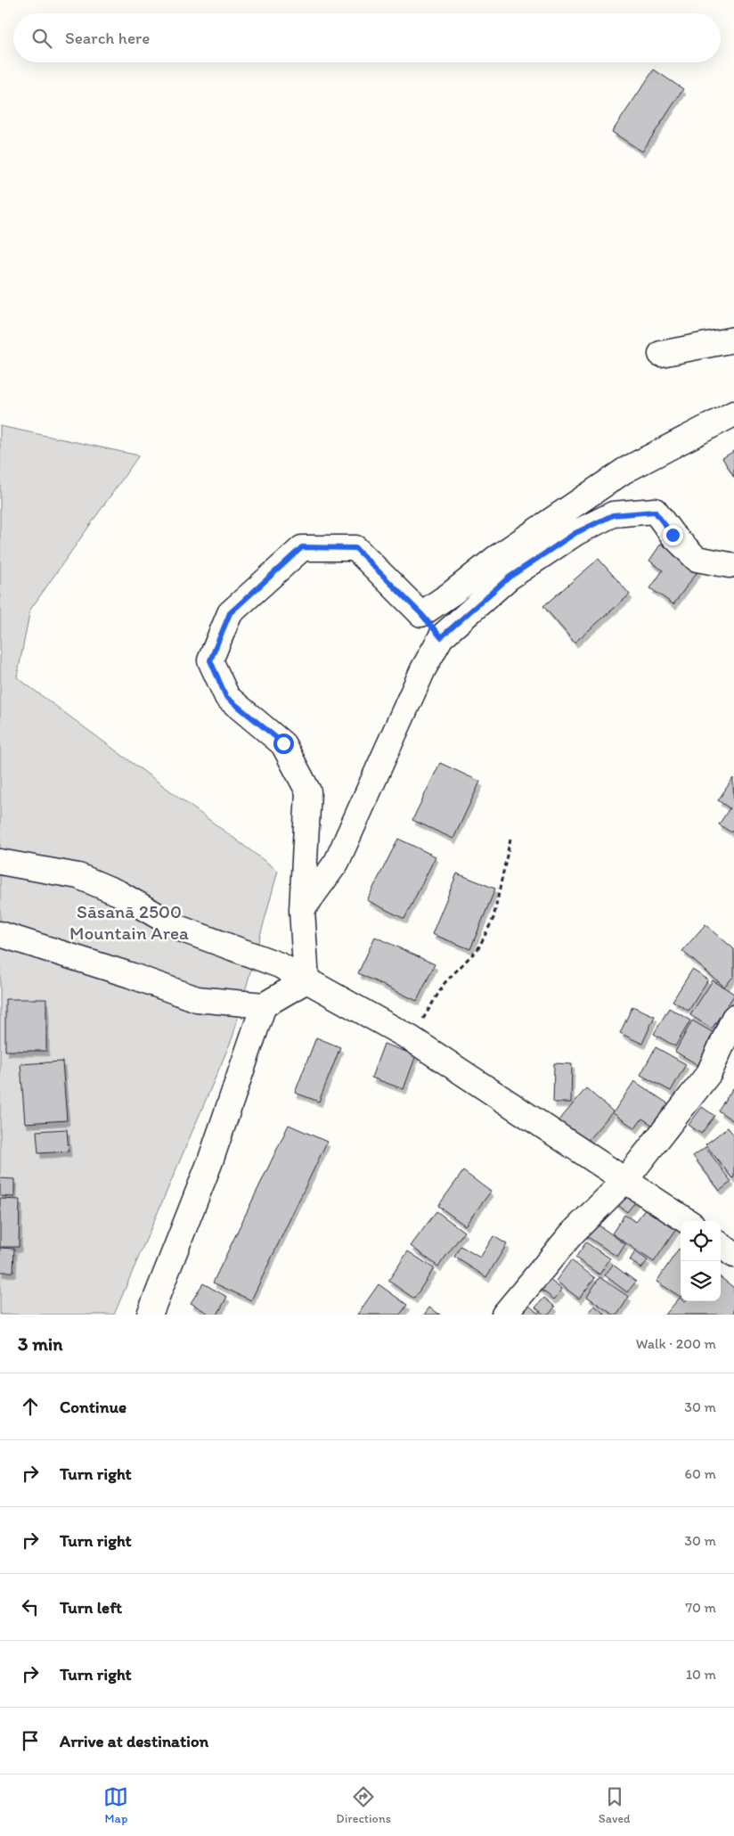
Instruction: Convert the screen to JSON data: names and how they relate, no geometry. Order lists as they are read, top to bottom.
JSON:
{
  "parks": ["Sāsanā 2500 Mountain Area"],
  "page": {
    "search": "Search here",
    "heading": ["3 min", "Walk · 200 m"],
    "list": [
      ["Continue", "30 m"],
      ["Turn right", "60 m"],
      ["Turn right", "30 m"],
      ["Turn left", "70 m"],
      ["Turn right", "10 m"],
      "Arrive at destination"
    ],
    "nav": ["Map", "Directions", "Saved"]
  }
}
